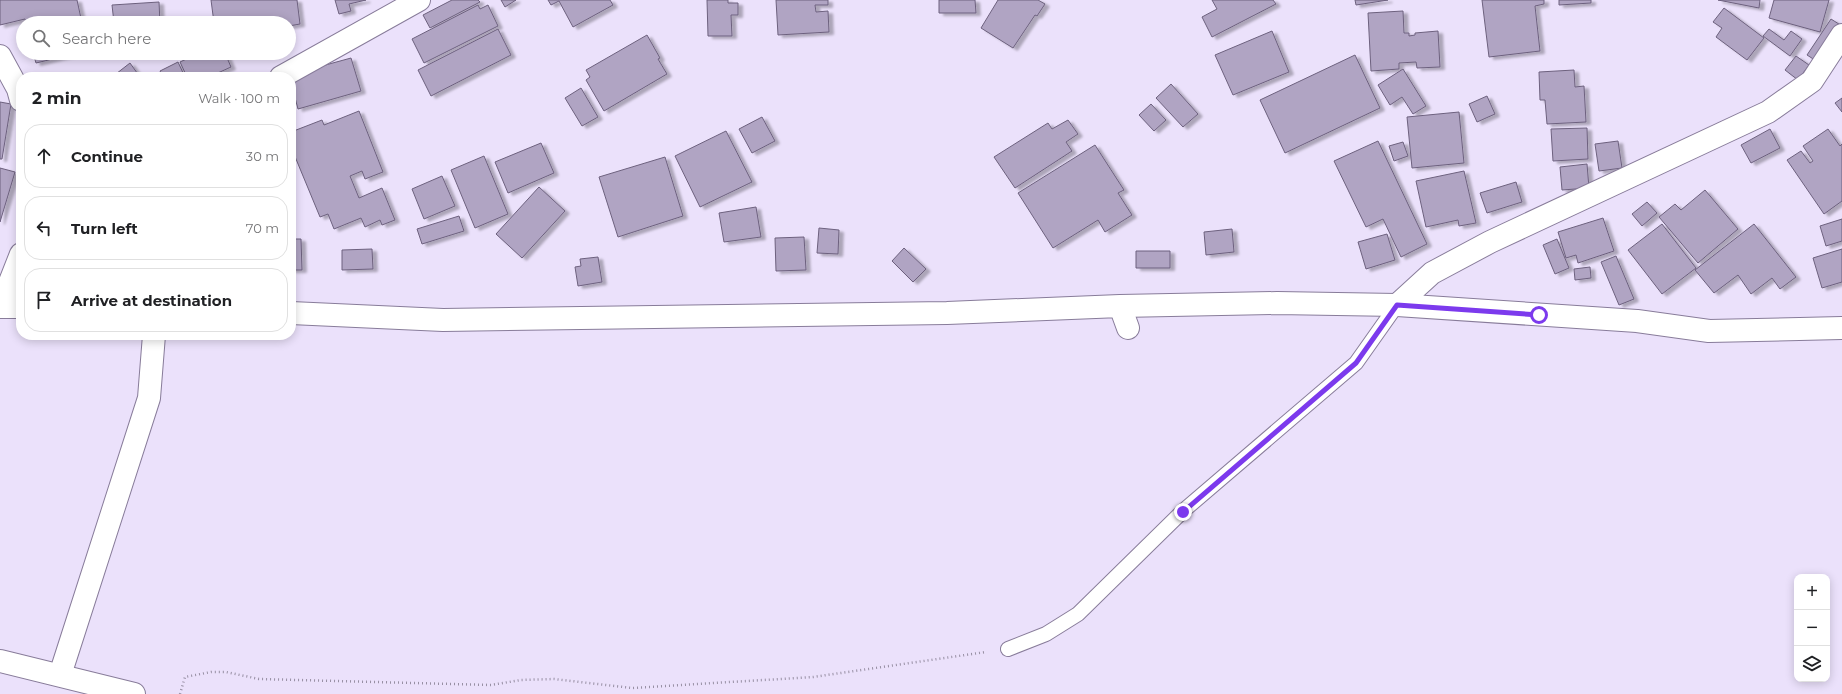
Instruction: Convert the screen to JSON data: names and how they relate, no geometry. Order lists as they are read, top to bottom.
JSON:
{
  "page": {
    "search": "Search here",
    "heading": ["2 min", "Walk · 100 m"],
    "list": [
      ["Continue", "30 m"],
      ["Turn left", "70 m"],
      "Arrive at destination"
    ],
    "map_buttons": ["+", "−"]
  }
}
